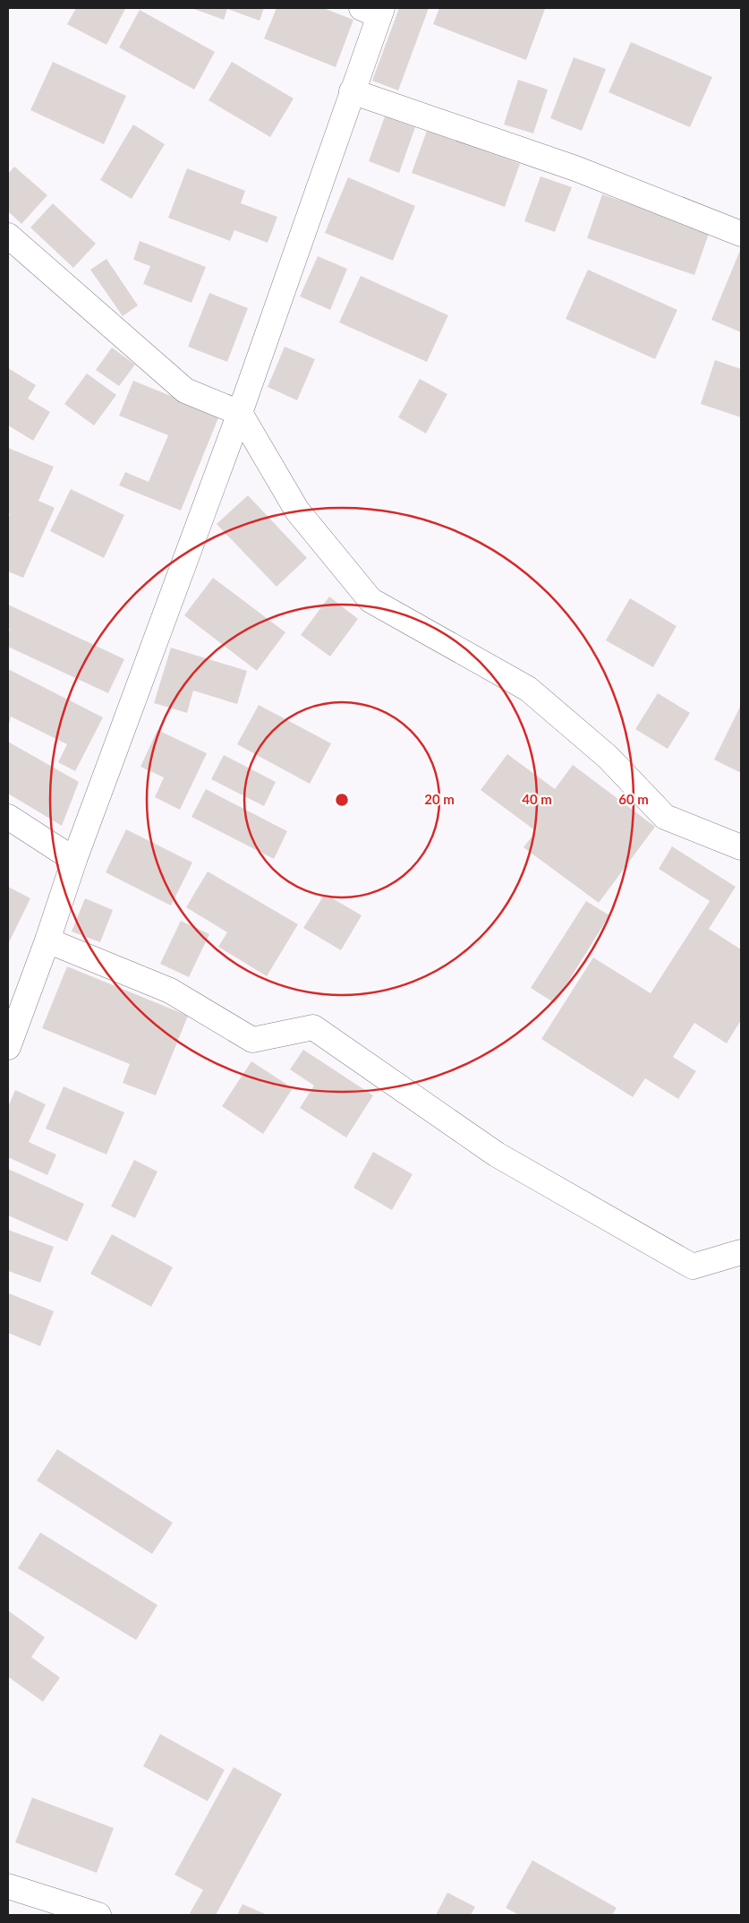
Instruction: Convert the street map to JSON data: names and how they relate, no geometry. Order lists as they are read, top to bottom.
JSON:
{
  "rings": ["20 m", "40 m", "60 m"]
}
